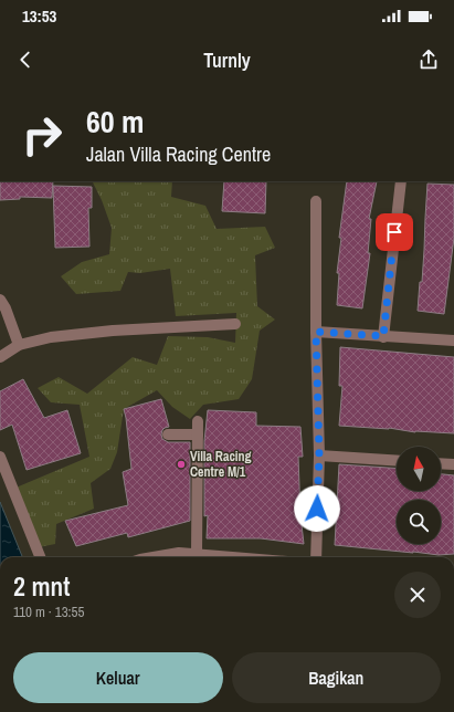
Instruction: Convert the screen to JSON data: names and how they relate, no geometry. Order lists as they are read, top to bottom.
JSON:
{
  "places": ["Villa Racing Centre M/1"],
  "north": "top",
  "page": {
    "status": "13:53",
    "header": "Turnly",
    "turn": ["60 m", "Jalan Villa Racing Centre"],
    "heading": ["2 mnt", "110 m · 13:55"],
    "buttons": ["Keluar", "Bagikan"]
  }
}
